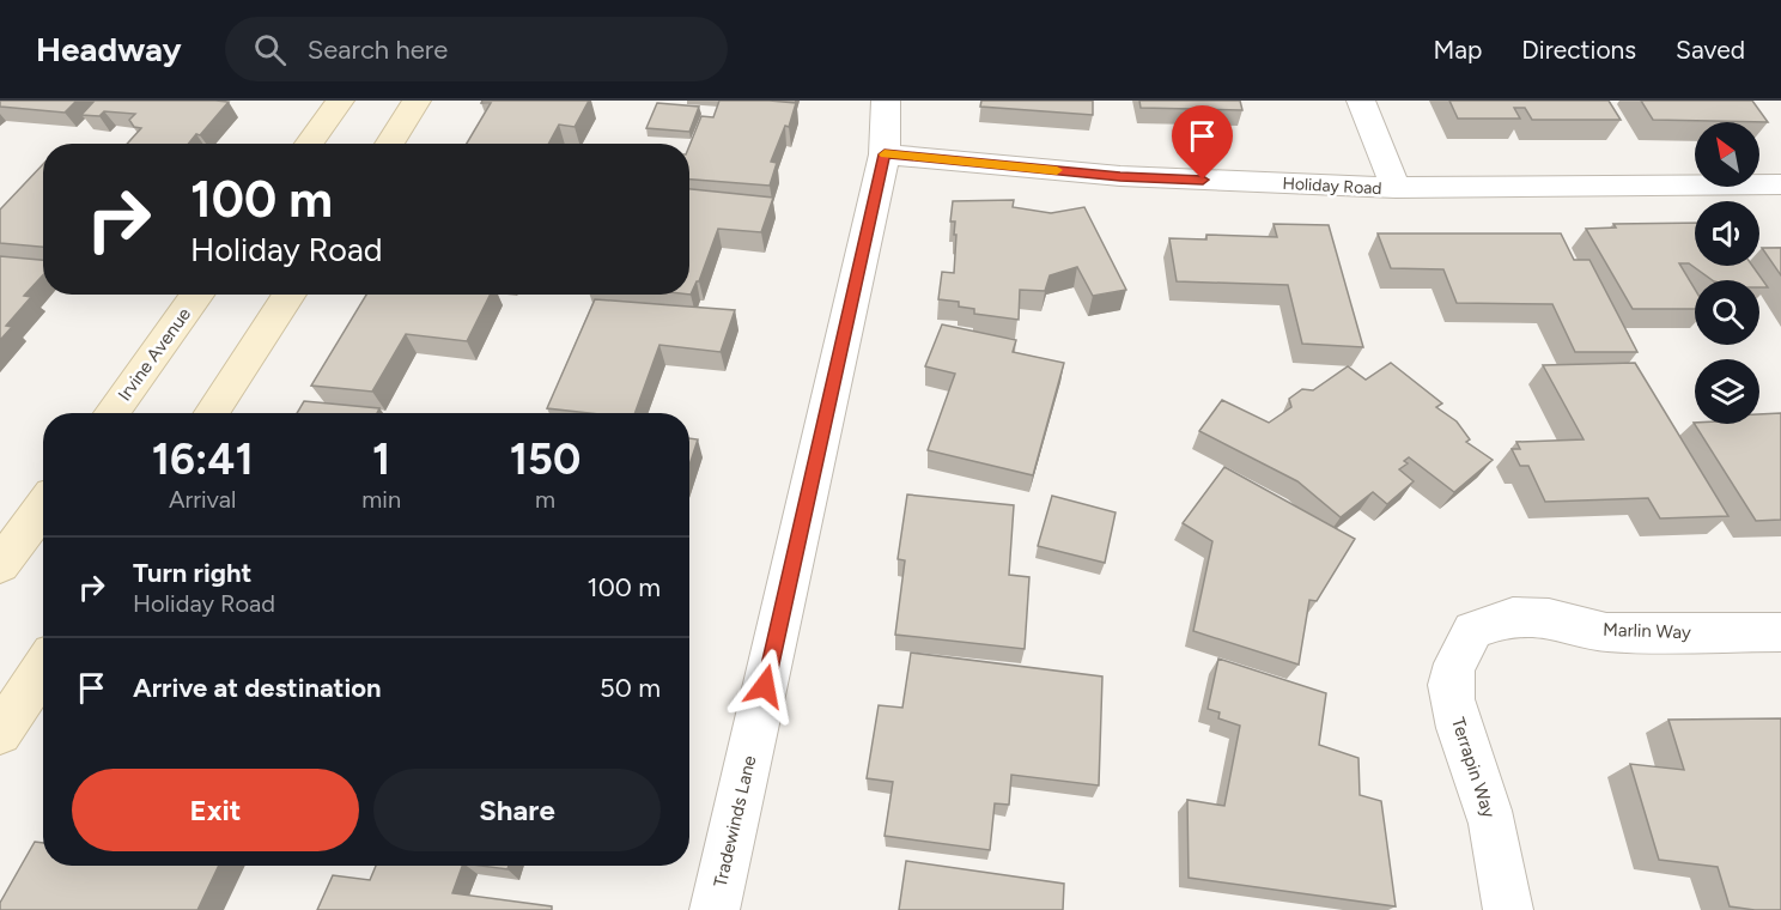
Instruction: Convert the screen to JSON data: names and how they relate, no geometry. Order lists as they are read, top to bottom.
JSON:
{
  "streets": {
    "main road": ["Irvine Avenue"],
    "street": [
      "Holiday Road",
      "Marlin Way",
      "Terrapin Way",
      "Tradewinds Lane"
    ]
  },
  "crossings": [
    ["Holiday Road", "Tradewinds Lane"],
    ["Marlin Way", "Terrapin Way"]
  ],
  "north": "top left",
  "page": {
    "header": "Headway",
    "search": "Search here",
    "nav": ["Map", "Directions", "Saved"],
    "turn": ["100 m", "Holiday Road"],
    "eta": [
      "16:41",
      "Arrival",
      "1",
      "min",
      "150",
      "m"
    ],
    "list": [
      {
        "name": "Turn right",
        "note": "Holiday Road",
        "value": "100 m"
      },
      {
        "name": "Arrive at destination",
        "value": "50 m"
      }
    ],
    "buttons": ["Exit", "Share"]
  }
}
